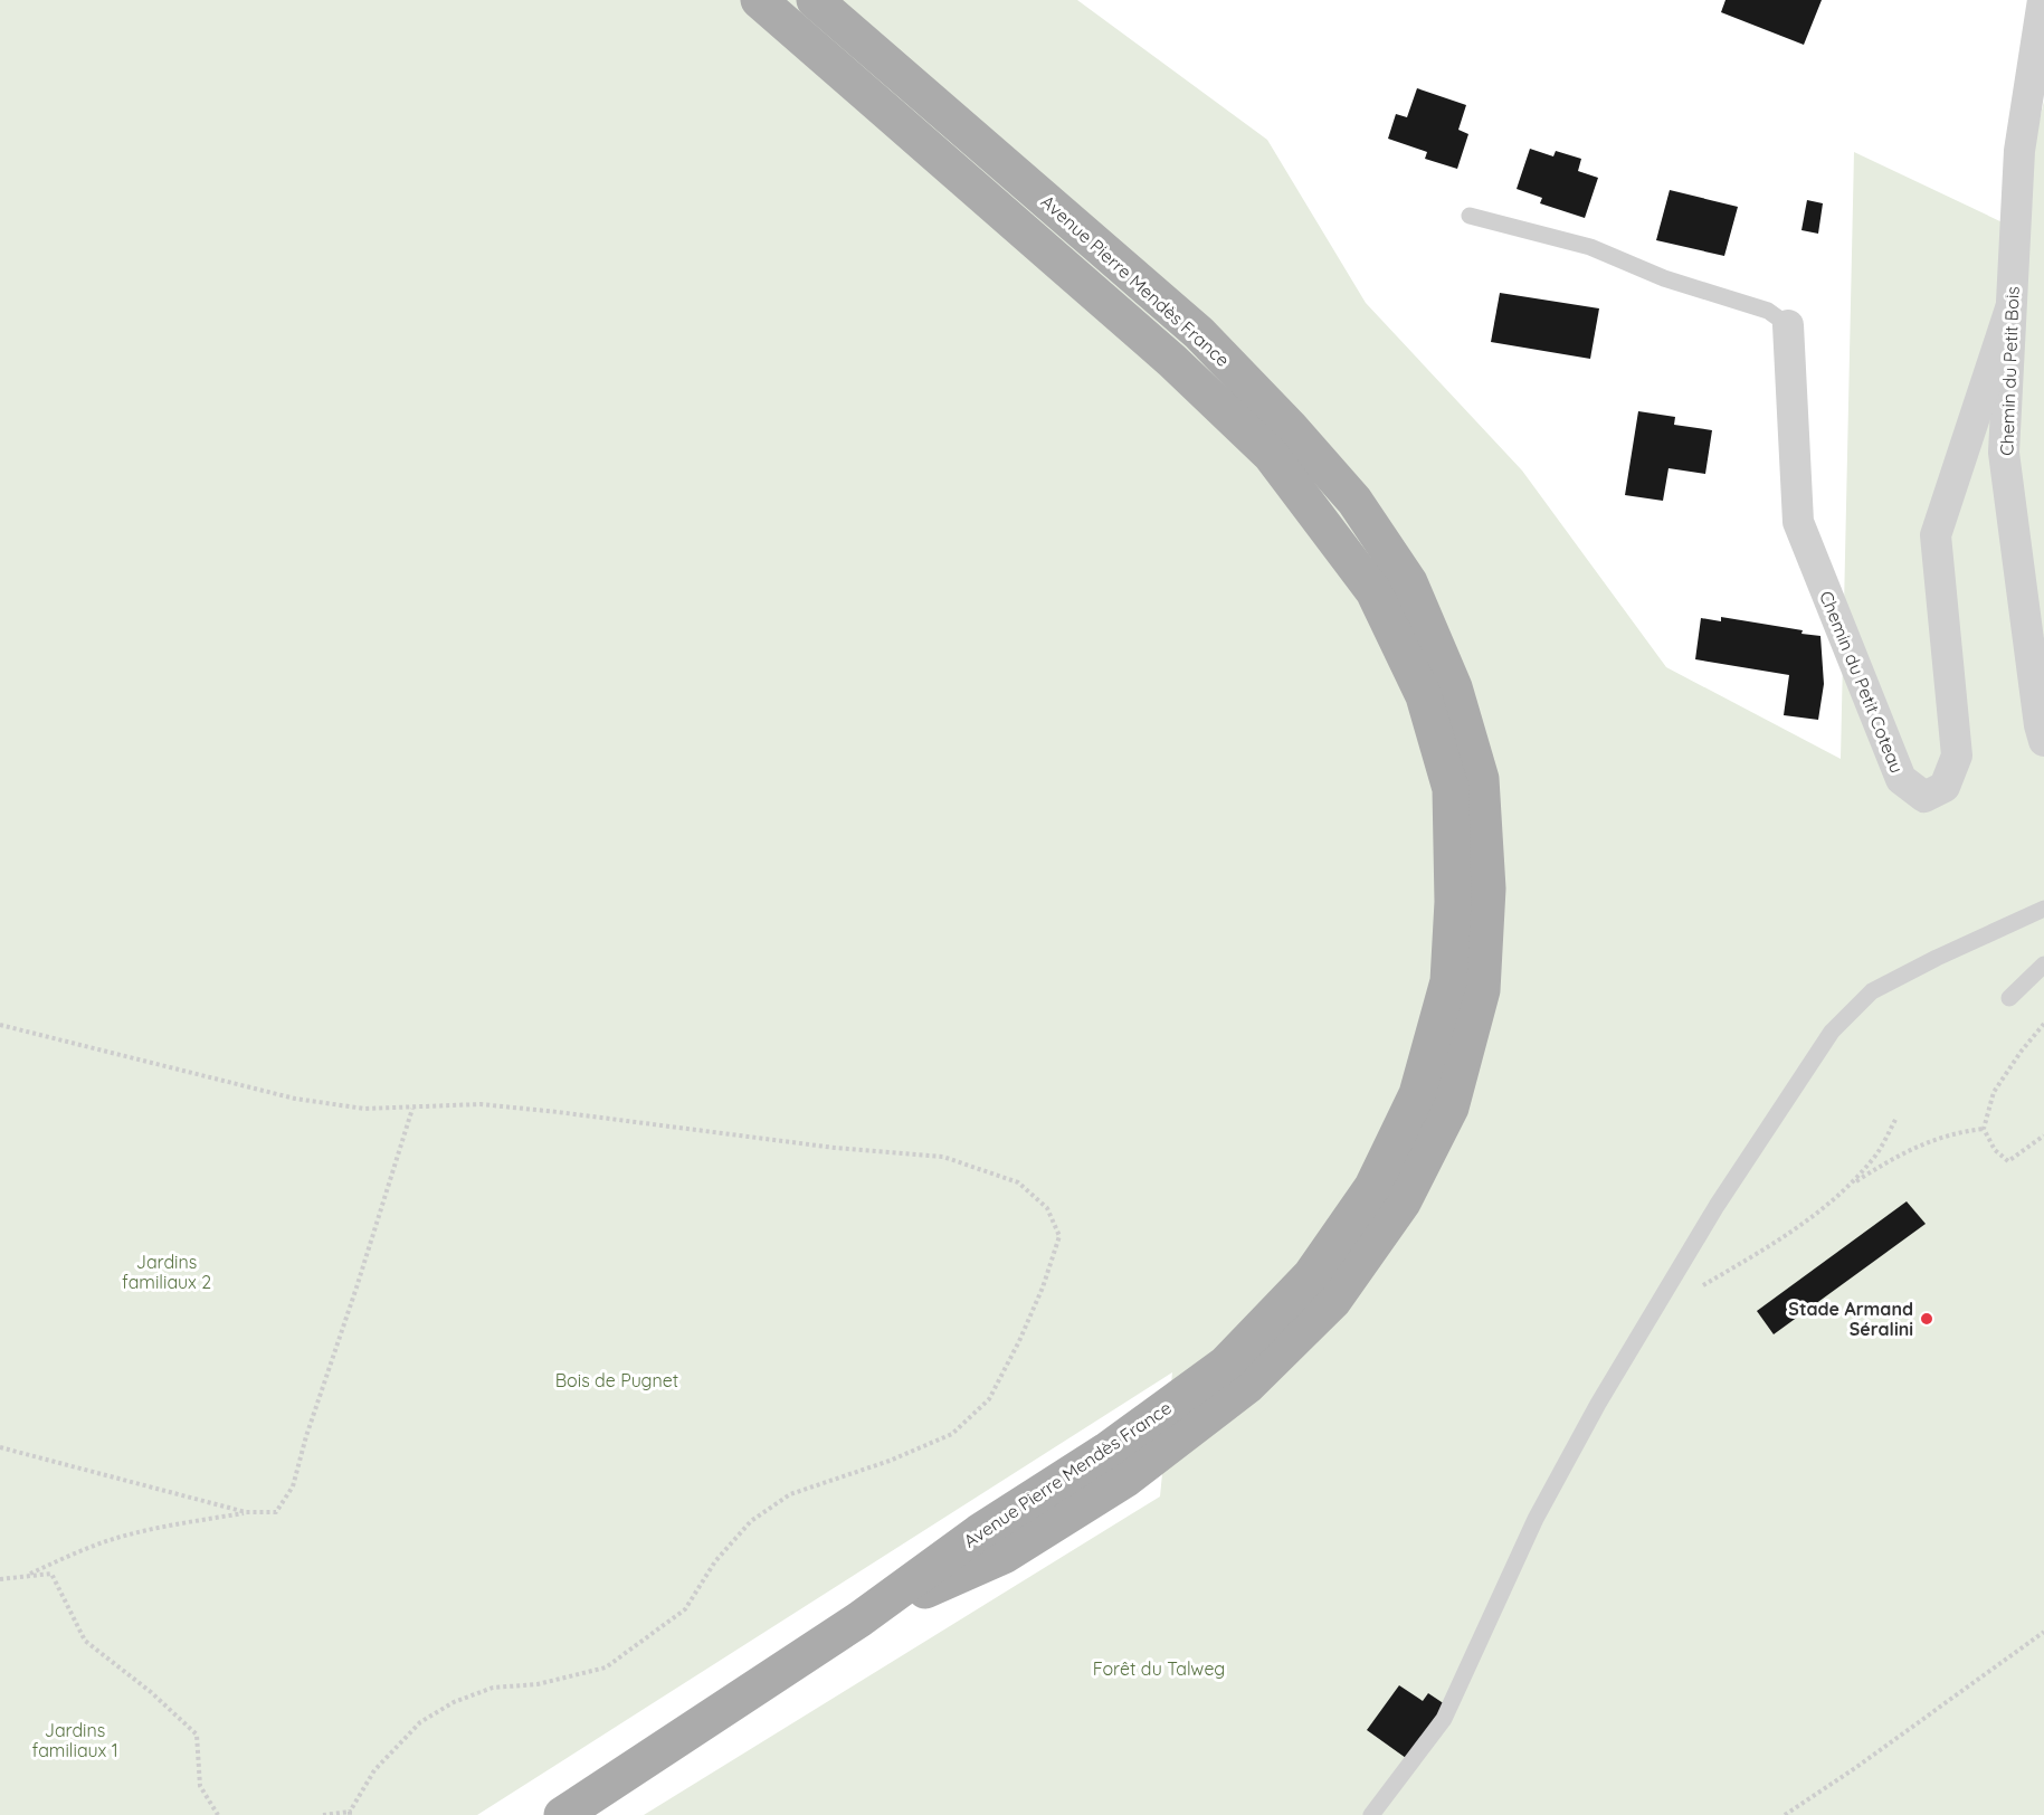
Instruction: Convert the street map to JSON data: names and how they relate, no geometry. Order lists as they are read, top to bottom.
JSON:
{
  "streets": {
    "main road": ["Avenue Pierre Mendès France"],
    "street": ["Chemin du Petit Bois", "Chemin du Petit Coteau"]
  },
  "crossings": [
    ["Chemin du Petit Bois", "Chemin du Petit Coteau"]
  ],
  "parks": [
    "Jardins familiaux 2",
    "Bois de Pugnet",
    "Forêt du Talweg",
    "Jardins familiaux 1"
  ],
  "places": ["Stade Armand Séralini"]
}
